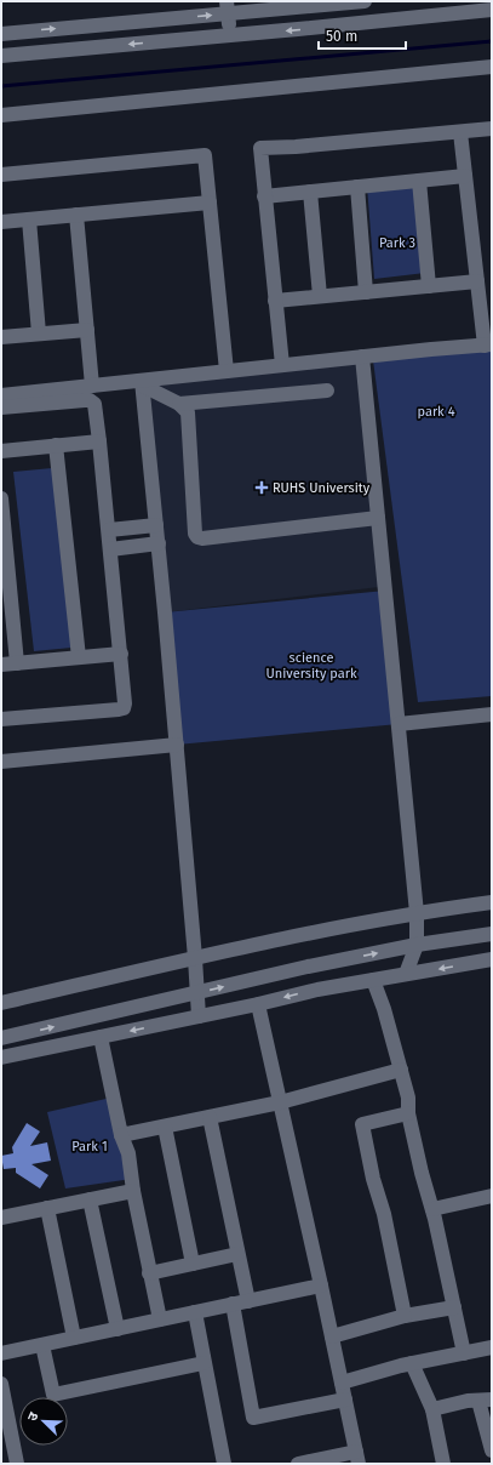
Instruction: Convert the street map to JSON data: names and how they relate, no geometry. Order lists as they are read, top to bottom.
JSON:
{
  "parks": [
    "Park 3",
    "park 4",
    "science University park",
    "Park 1"
  ],
  "places": {
    "health": ["RUHS University"]
  },
  "scale_bar": "50 m",
  "north": "top left"
}
